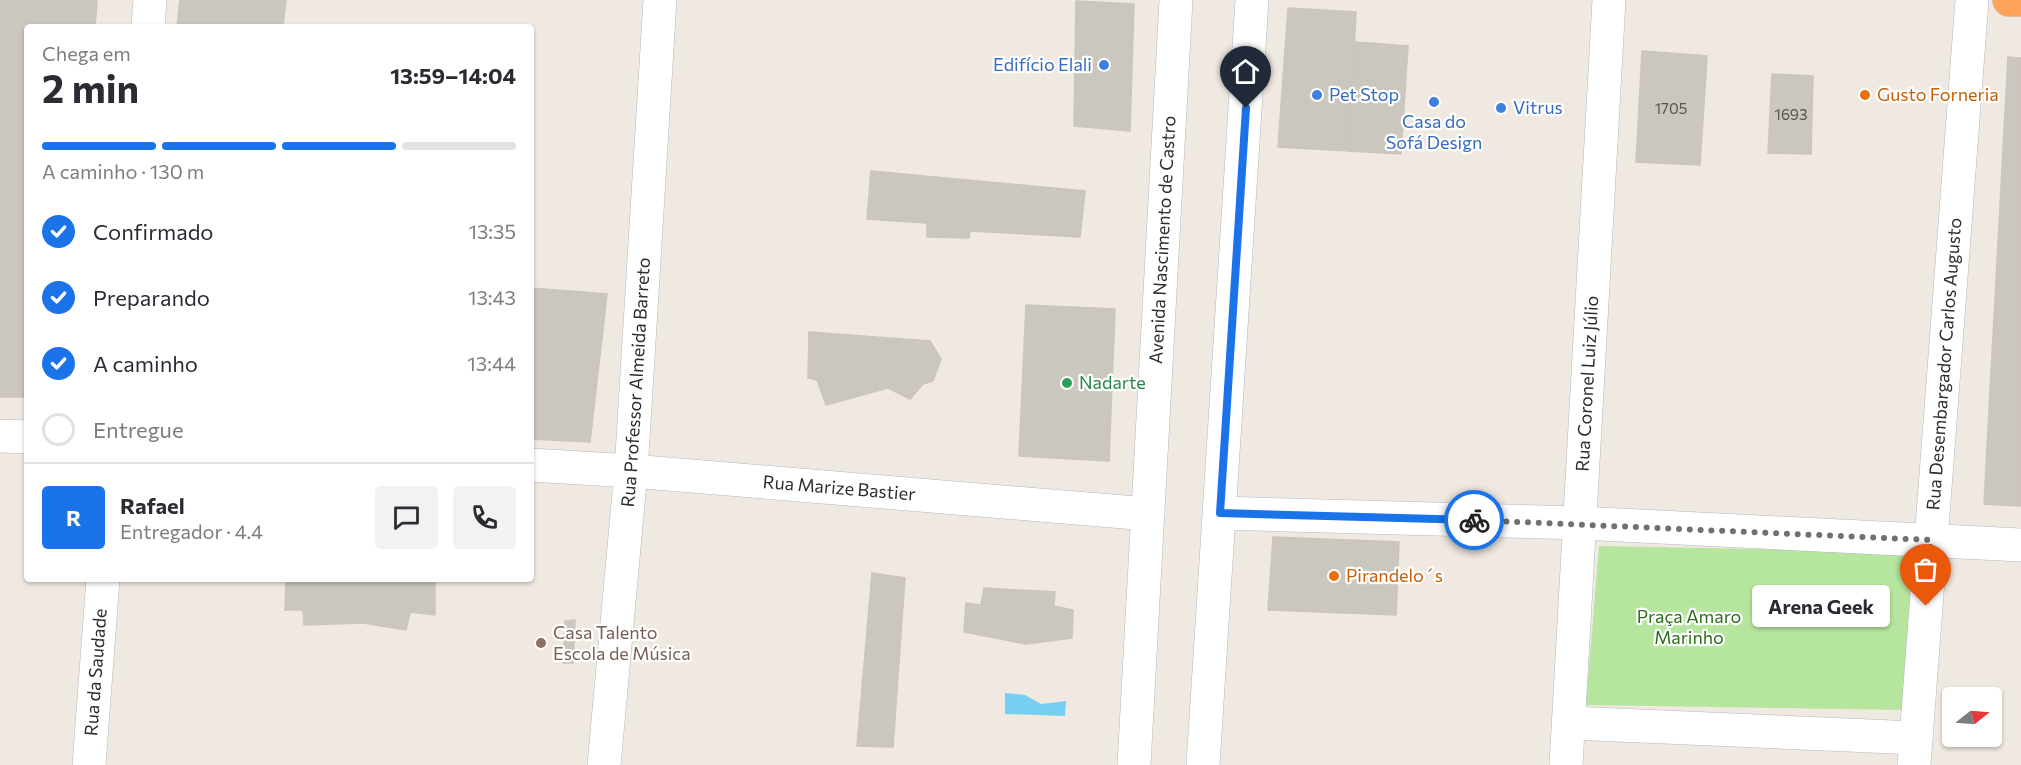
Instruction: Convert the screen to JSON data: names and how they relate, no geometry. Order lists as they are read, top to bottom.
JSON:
{
  "streets": {
    "street": [
      "Avenida Nascimento de Castro",
      "Rua Desembargador Carlos Augusto",
      "Rua Professor Almeida Barreto",
      "Rua Coronel Luiz Júlio",
      "Rua Marize Bastier",
      "Rua da Saudade"
    ]
  },
  "crossings": [
    ["Avenida Nascimento de Castro", "Rua Marize Bastier"],
    ["Rua Professor Almeida Barreto", "Rua Marize Bastier"]
  ],
  "parks": ["Praça Amaro Marinho"],
  "places": [
    "Edifício Elali",
    "Pet Stop",
    "Gusto Forneria",
    "Casa do Sofá Design",
    "Vitrus",
    "Nadarte",
    "Pirandelo´s",
    "Arena Geek",
    "Casa Talento Escola de Música"
  ],
  "house_numbers": ["1705", "1693"],
  "north": "right",
  "page": {
    "heading": ["2 min", "Chega em", "13:59–14:04"],
    "panel": ["Rafael", "Entregador · 4.4"],
    "bar": "A caminho · 130 m",
    "list": [
      ["Confirmado", "13:35"],
      ["Preparando", "13:43"],
      ["A caminho", "13:44"],
      "Entregue"
    ],
    "round": "R",
    "bubble": "Arena Geek"
  }
}
